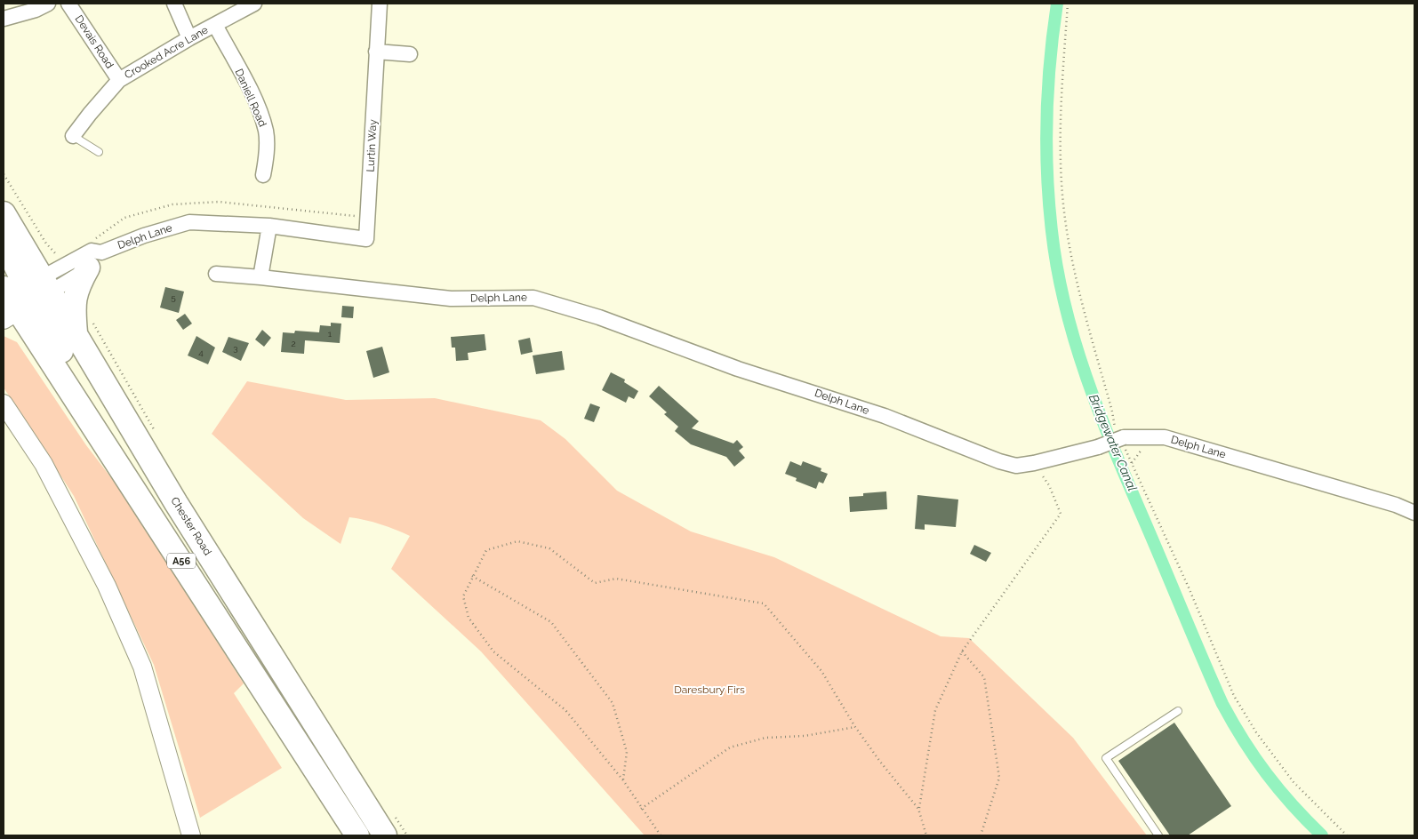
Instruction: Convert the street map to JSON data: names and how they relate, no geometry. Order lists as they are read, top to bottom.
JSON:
{
  "streets": {
    "highway": ["Chester Road", "A56"],
    "street": [
      "Devais Road",
      "Crooked Acre Lane",
      "Daniell Road",
      "Lurtin Way",
      "Delph Lane"
    ]
  },
  "crossings": [
    ["Devais Road", "Crooked Acre Lane"],
    ["Crooked Acre Lane", "Daniell Road"],
    ["Lurtin Way", "Delph Lane"],
    ["Delph Lane", "Chester Road"]
  ],
  "water": ["Bridgewater Canal"],
  "parks": ["Daresbury Firs"],
  "house_numbers": [
    "5",
    "1",
    "2",
    "3",
    "4"
  ]
}
